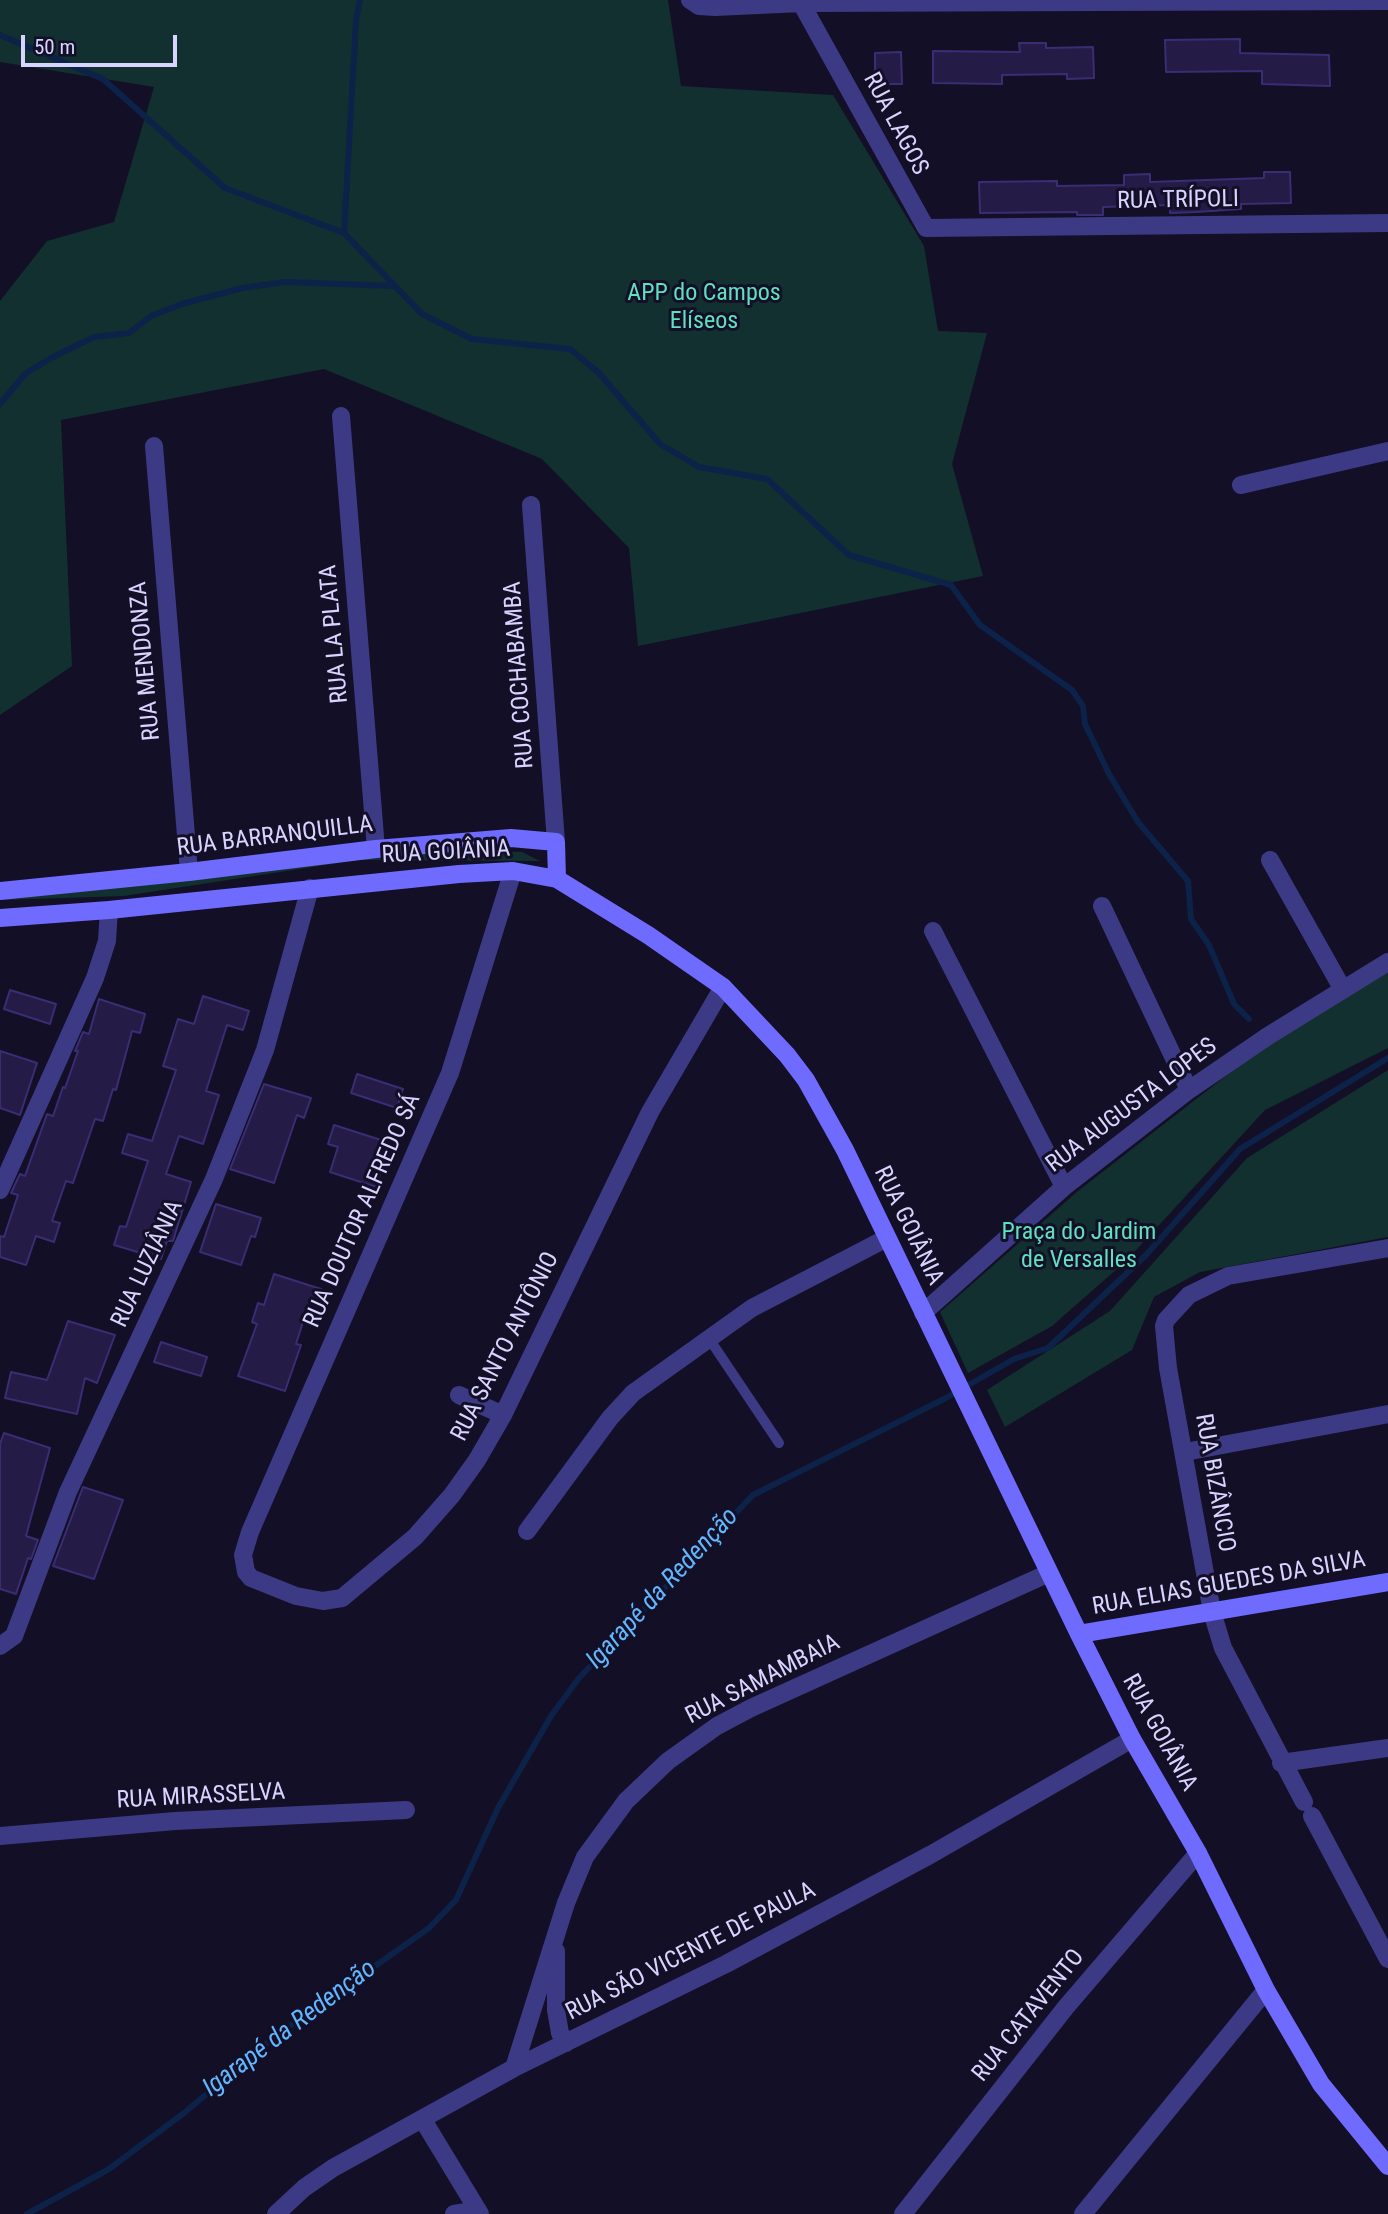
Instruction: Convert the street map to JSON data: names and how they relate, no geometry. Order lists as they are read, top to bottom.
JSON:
{
  "streets": {
    "street": [
      "RUA LAGOS",
      "RUA TRÍPOLI",
      "RUA LA PLATA",
      "RUA MENDONZA",
      "RUA COCHABAMBA",
      "RUA BARRANQUILLA",
      "RUA GOIÂNIA",
      "RUA AUGUSTA LOPES",
      "RUA DOUTOR ALFREDO SÁ",
      "RUA LUZIÂNIA",
      "RUA SANTO ANTÔNIO",
      "RUA BIZÂNCIO",
      "RUA ELIAS GUEDES DA SILVA",
      "RUA SAMAMBAIA",
      "RUA MIRASSELVA",
      "RUA SÃO VICENTE DE PAULA",
      "RUA CATAVENTO"
    ]
  },
  "crossings": [
    ["RUA LAGOS", "RUA TRÍPOLI"],
    ["RUA LA PLATA", "RUA BARRANQUILLA"],
    ["RUA MENDONZA", "RUA BARRANQUILLA"],
    ["RUA COCHABAMBA", "RUA BARRANQUILLA"],
    ["RUA GOIÂNIA", "RUA AUGUSTA LOPES"],
    ["RUA GOIÂNIA", "RUA DOUTOR ALFREDO SÁ"],
    ["RUA GOIÂNIA", "RUA LUZIÂNIA"],
    ["RUA GOIÂNIA", "RUA SANTO ANTÔNIO"],
    ["RUA GOIÂNIA", "RUA ELIAS GUEDES DA SILVA"],
    ["RUA GOIÂNIA", "RUA SAMAMBAIA"],
    ["RUA GOIÂNIA", "RUA SÃO VICENTE DE PAULA"],
    ["RUA GOIÂNIA", "RUA CATAVENTO"],
    ["RUA DOUTOR ALFREDO SÁ", "RUA SANTO ANTÔNIO"],
    ["RUA BIZÂNCIO", "RUA ELIAS GUEDES DA SILVA"],
    ["RUA SAMAMBAIA", "RUA SÃO VICENTE DE PAULA"]
  ],
  "water": ["Igarapé da Redenção"],
  "parks": ["APP do Campos Elíseos", "Praça do Jardim de Versalles"],
  "scale_bar": "50 m"
}
